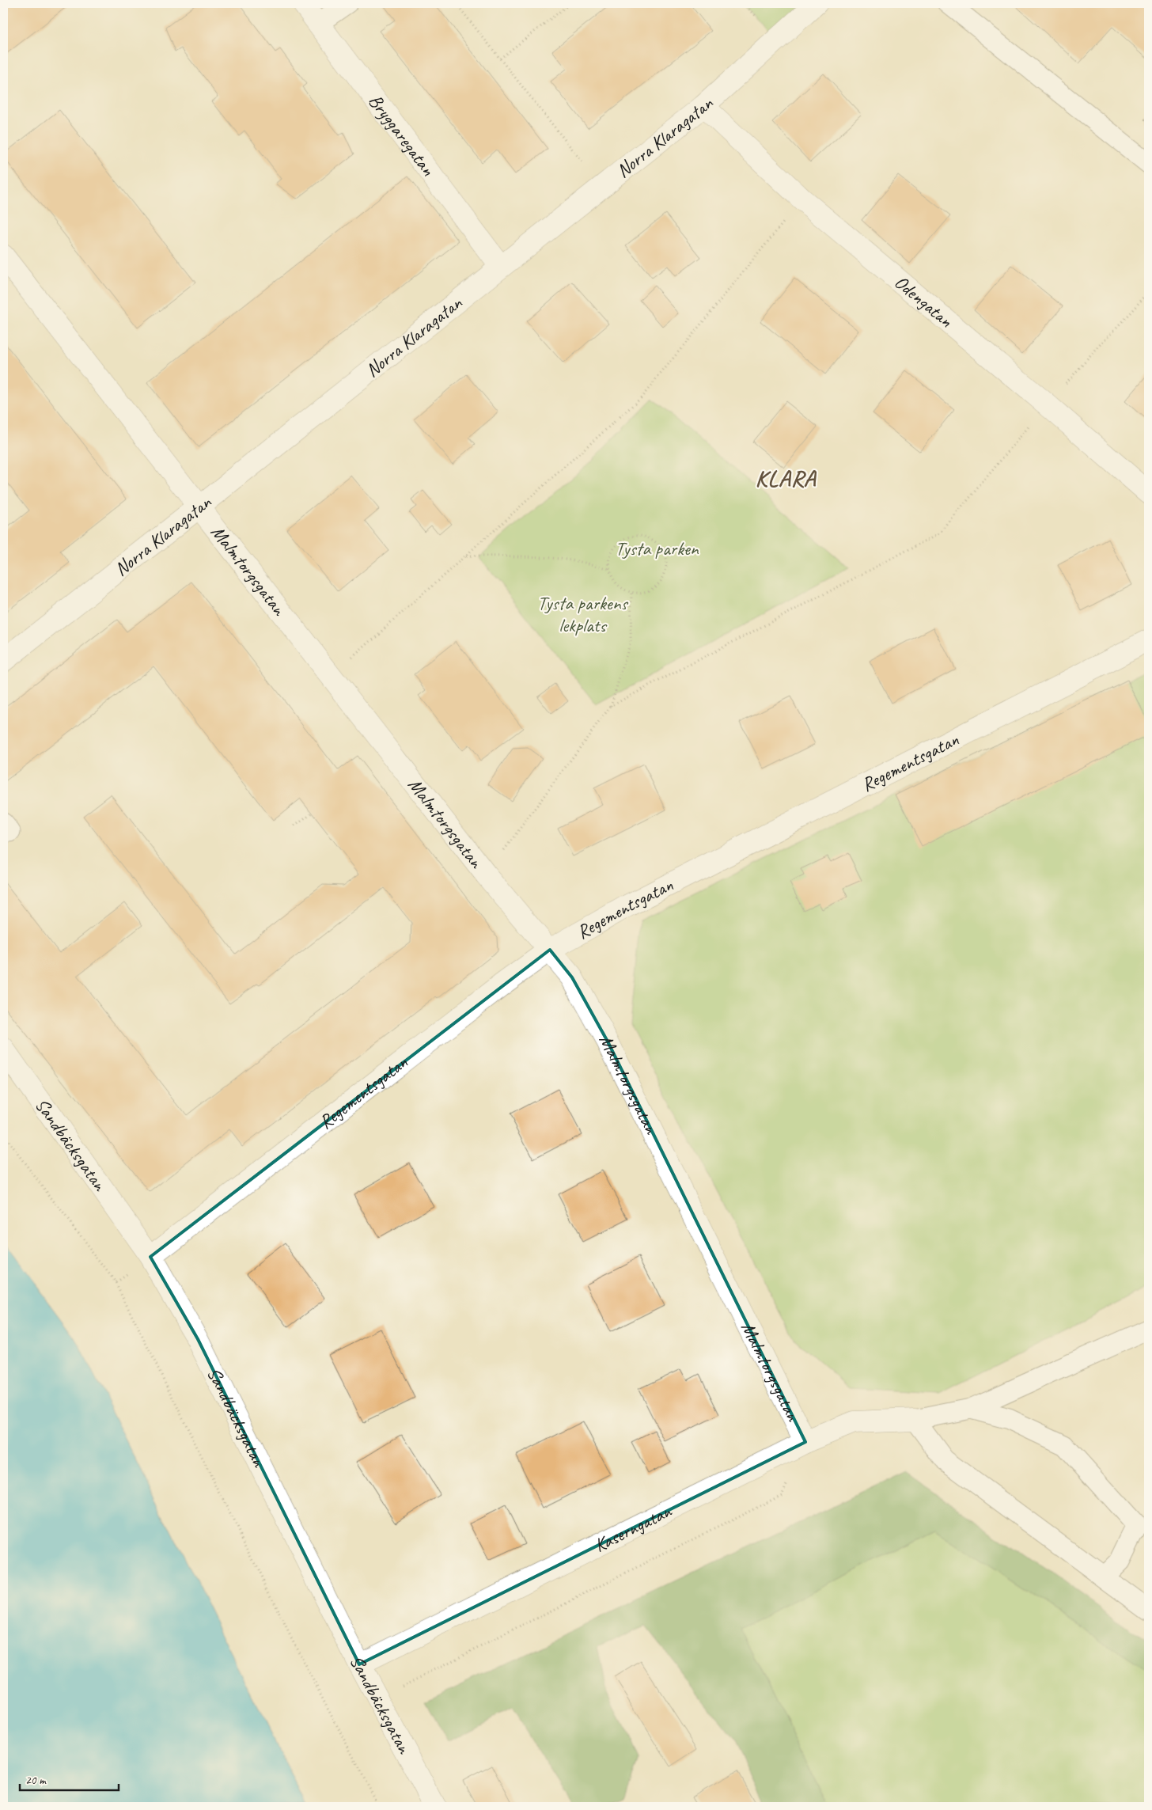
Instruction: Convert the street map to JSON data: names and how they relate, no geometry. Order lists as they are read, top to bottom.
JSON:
{
  "streets": {
    "street": [
      "Bryggaregatan",
      "Norra Klaragatan",
      "Odengatan",
      "Malmtorgsgatan",
      "Regementsgatan",
      "Sandbäcksgatan",
      "Kaserngatan"
    ]
  },
  "crossings": [
    ["Bryggaregatan", "Norra Klaragatan"],
    ["Norra Klaragatan", "Odengatan"],
    ["Norra Klaragatan", "Malmtorgsgatan"],
    ["Malmtorgsgatan", "Regementsgatan"],
    ["Malmtorgsgatan", "Kaserngatan"],
    ["Regementsgatan", "Sandbäcksgatan"],
    ["Sandbäcksgatan", "Kaserngatan"]
  ],
  "districts": ["KLARA"],
  "parks": ["Tysta parken", "Tysta parkens lekplats"],
  "scale_bar": "20 m"
}
